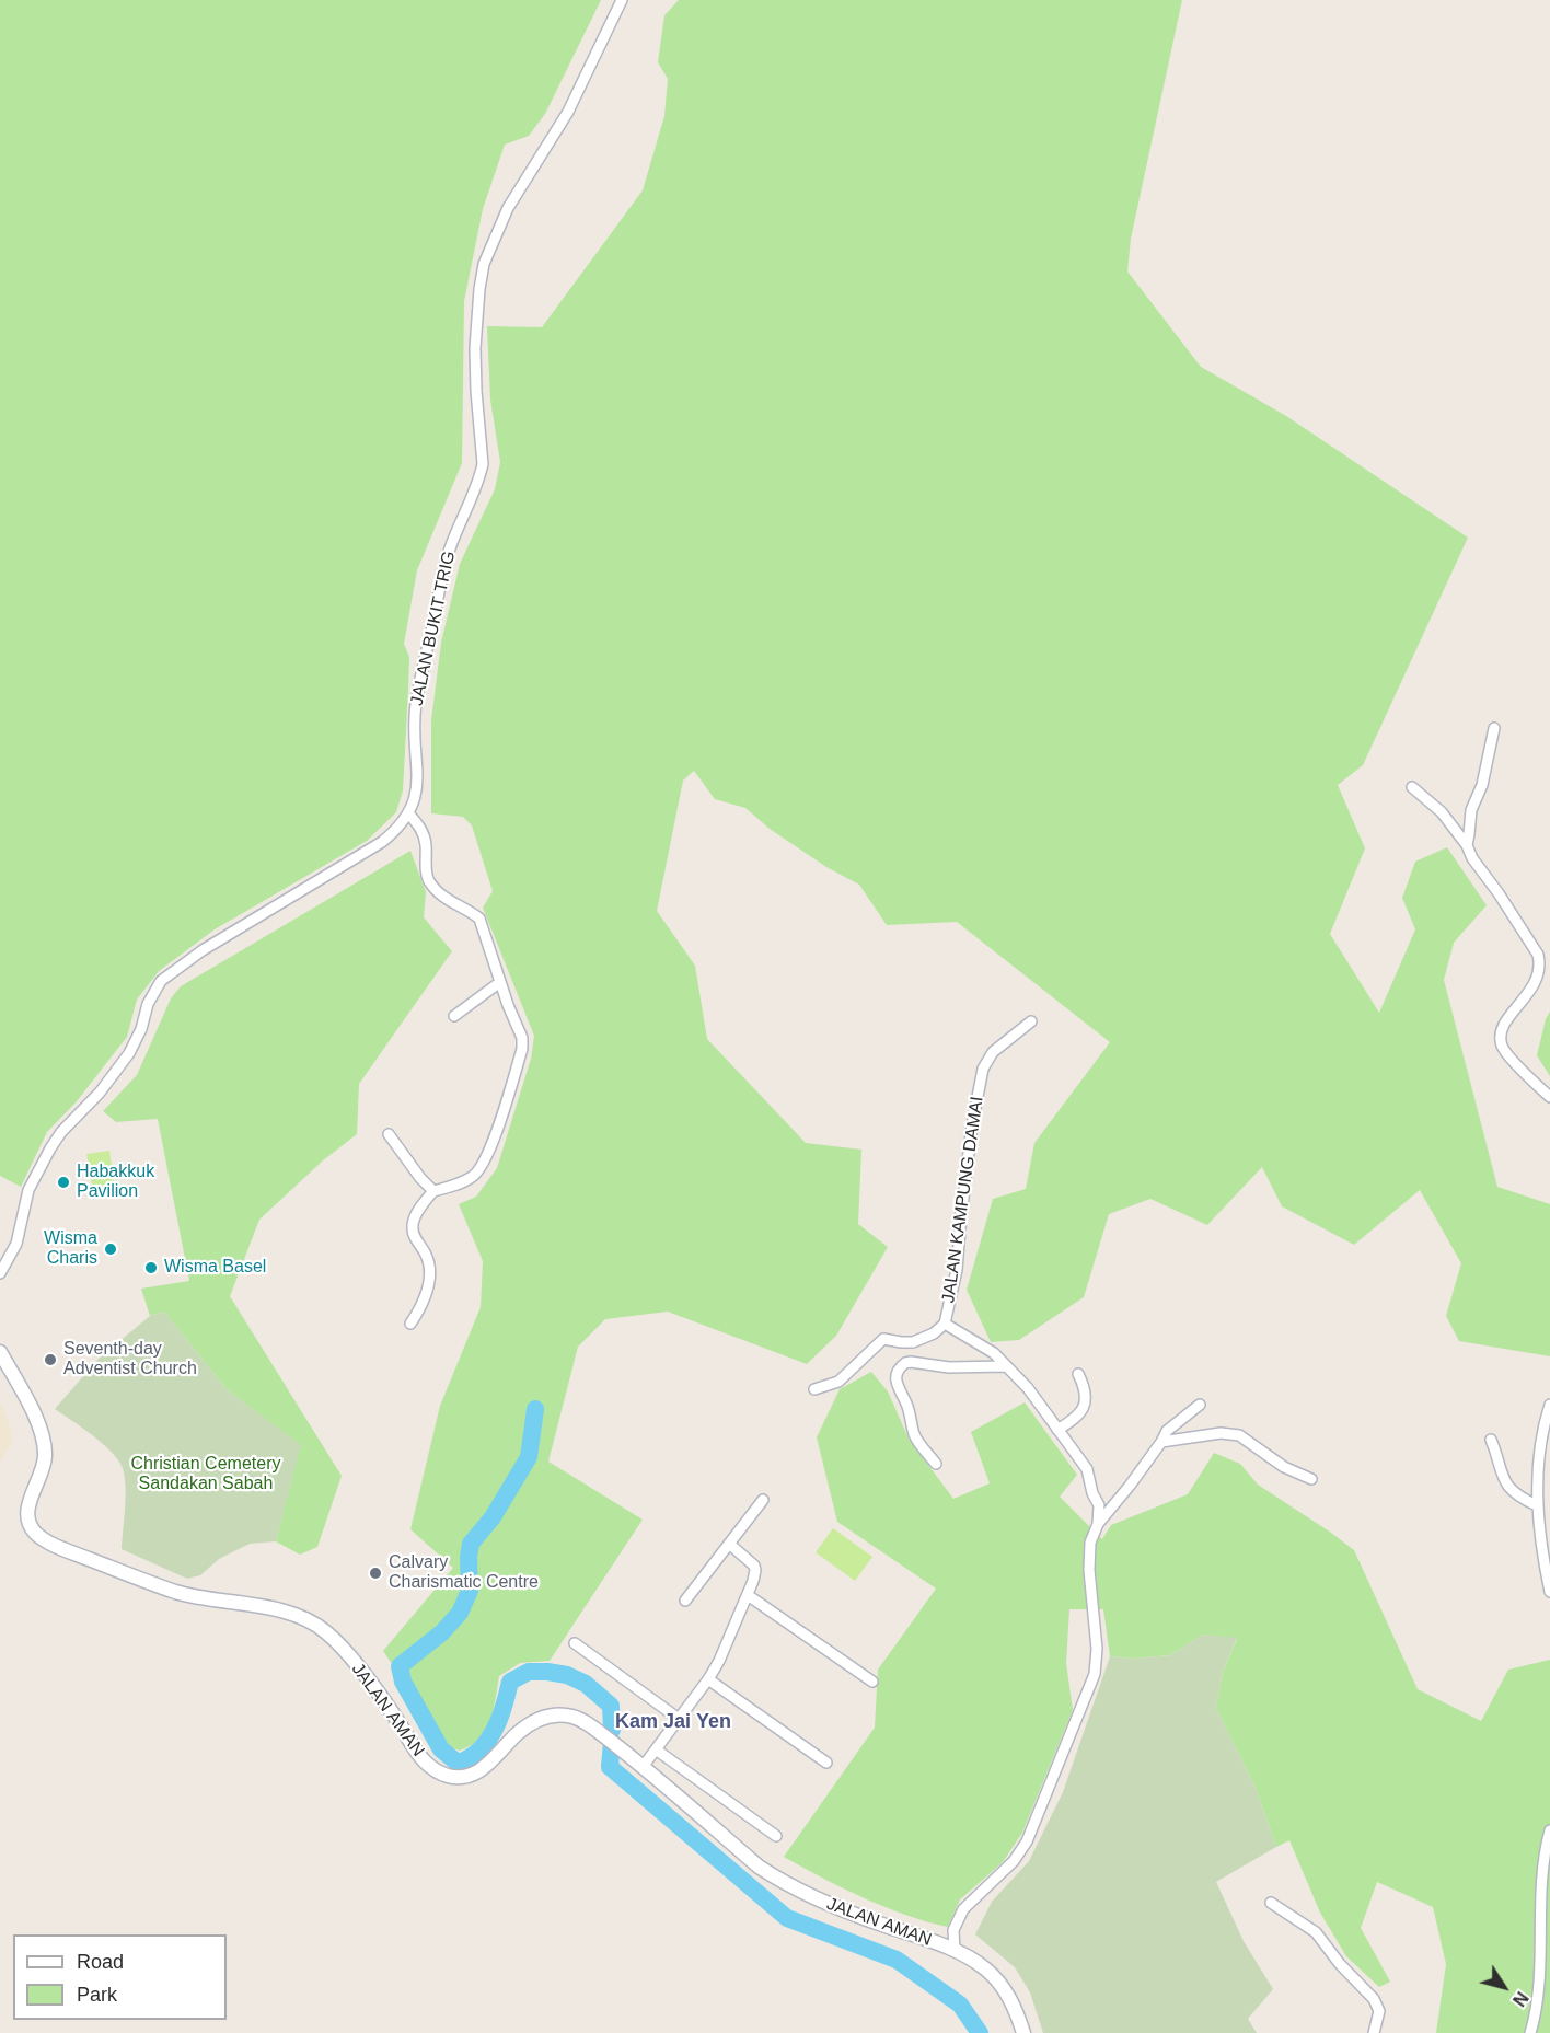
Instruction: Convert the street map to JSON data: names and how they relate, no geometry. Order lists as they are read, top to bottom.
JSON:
{
  "streets": {
    "street": ["JALAN BUKIT TRIG", "JALAN KAMPUNG DAMAI", "JALAN AMAN"]
  },
  "districts": ["Kam Jai Yen"],
  "parks": ["Christian Cemetery Sandakan Sabah"],
  "places": [
    "Habakkuk Pavilion",
    "Wisma Charis",
    "Wisma Basel",
    "Seventh-day Adventist Church",
    "Calvary Charismatic Centre"
  ],
  "legend": ["Road", "Park"],
  "north": "bottom right"
}
